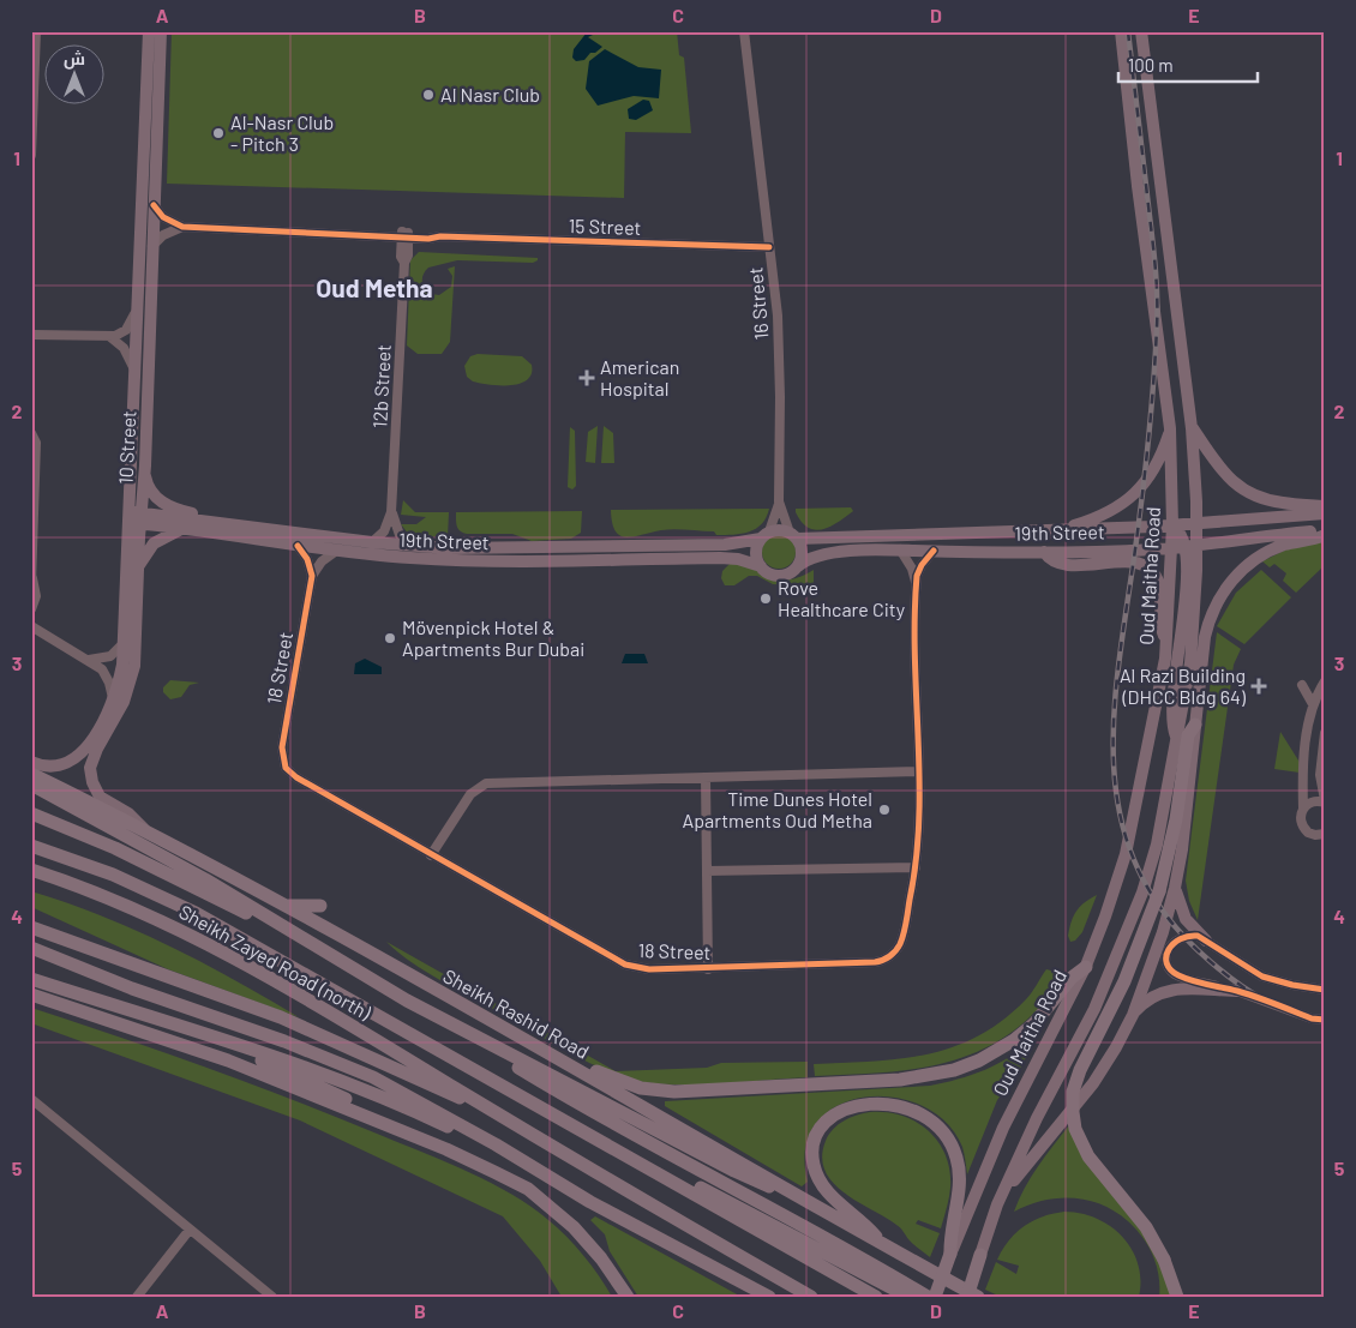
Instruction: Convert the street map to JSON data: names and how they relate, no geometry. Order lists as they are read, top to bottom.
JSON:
{
  "streets": {
    "highway": ["Oud Maitha Road", "Sheikh Zayed Road (north)", "Sheikh Rashid Road"],
    "main road": ["10 Street", "19th Street"],
    "street": [
      "15 Street",
      "16 Street",
      "12b Street",
      "18 Street"
    ]
  },
  "crossings": [
    ["15 Street", "16 Street"],
    ["15 Street", "12b Street"],
    ["16 Street", "19th Street"],
    ["12b Street", "19th Street"],
    ["10 Street", "19th Street"],
    ["10 Street", "Sheikh Rashid Road"],
    ["19th Street", "Oud Maitha Road"],
    ["19th Street", "18 Street"]
  ],
  "districts": ["Oud Metha"],
  "places": {
    "other": [
      "Al Nasr Club",
      "Al-Nasr Club - Pitch 3",
      "Rove Healthcare City",
      "Mövenpick Hotel & Apartments Bur Dubai",
      "Time Dunes Hotel Apartments Oud Metha"
    ],
    "health": ["American Hospital", "Al Razi Building (DHCC Bldg 64)"]
  },
  "scale_bar": "100 m",
  "north": "top",
  "grid": {
    "columns": [
      "A",
      "B",
      "C",
      "D",
      "E"
    ],
    "rows": [
      "1",
      "2",
      "3",
      "4",
      "5"
    ]
  }
}
